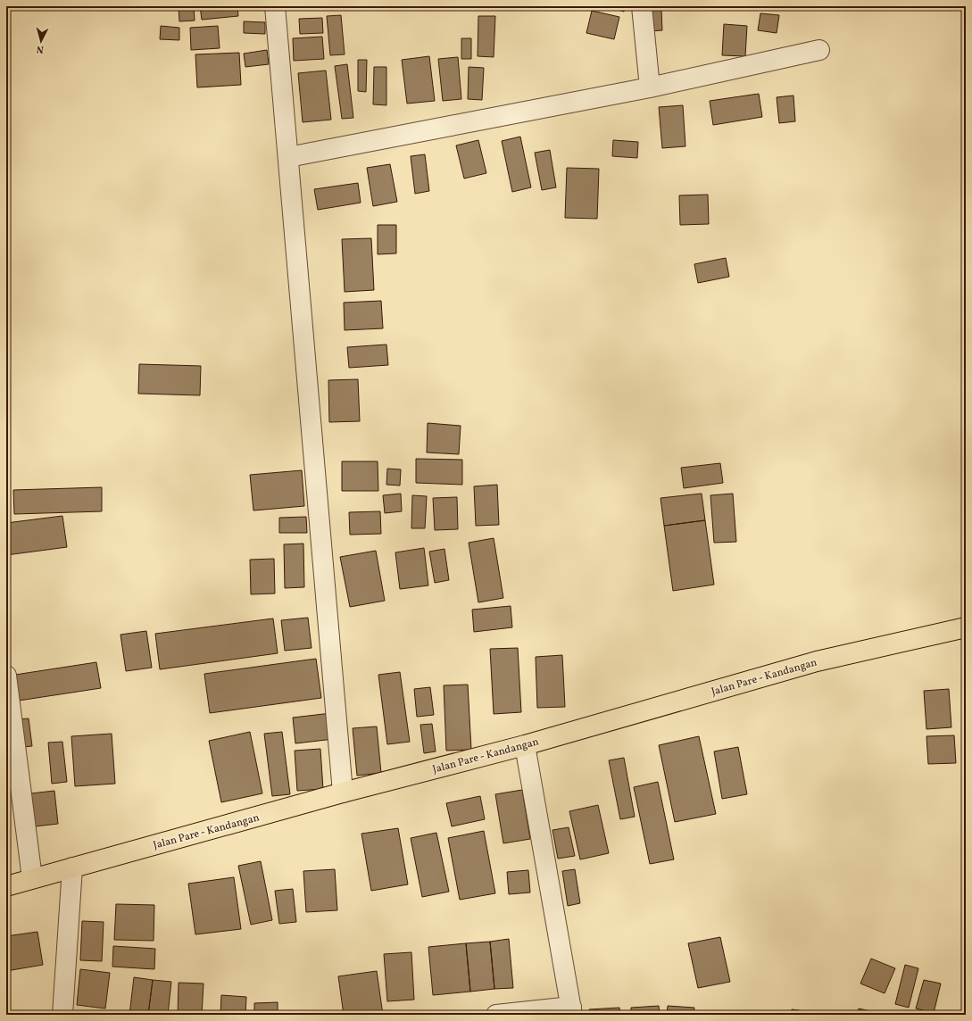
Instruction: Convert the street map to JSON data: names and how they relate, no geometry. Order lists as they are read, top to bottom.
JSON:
{
  "streets": {
    "main road": ["Jalan Pare - Kandangan"]
  },
  "north": "bottom"
}
